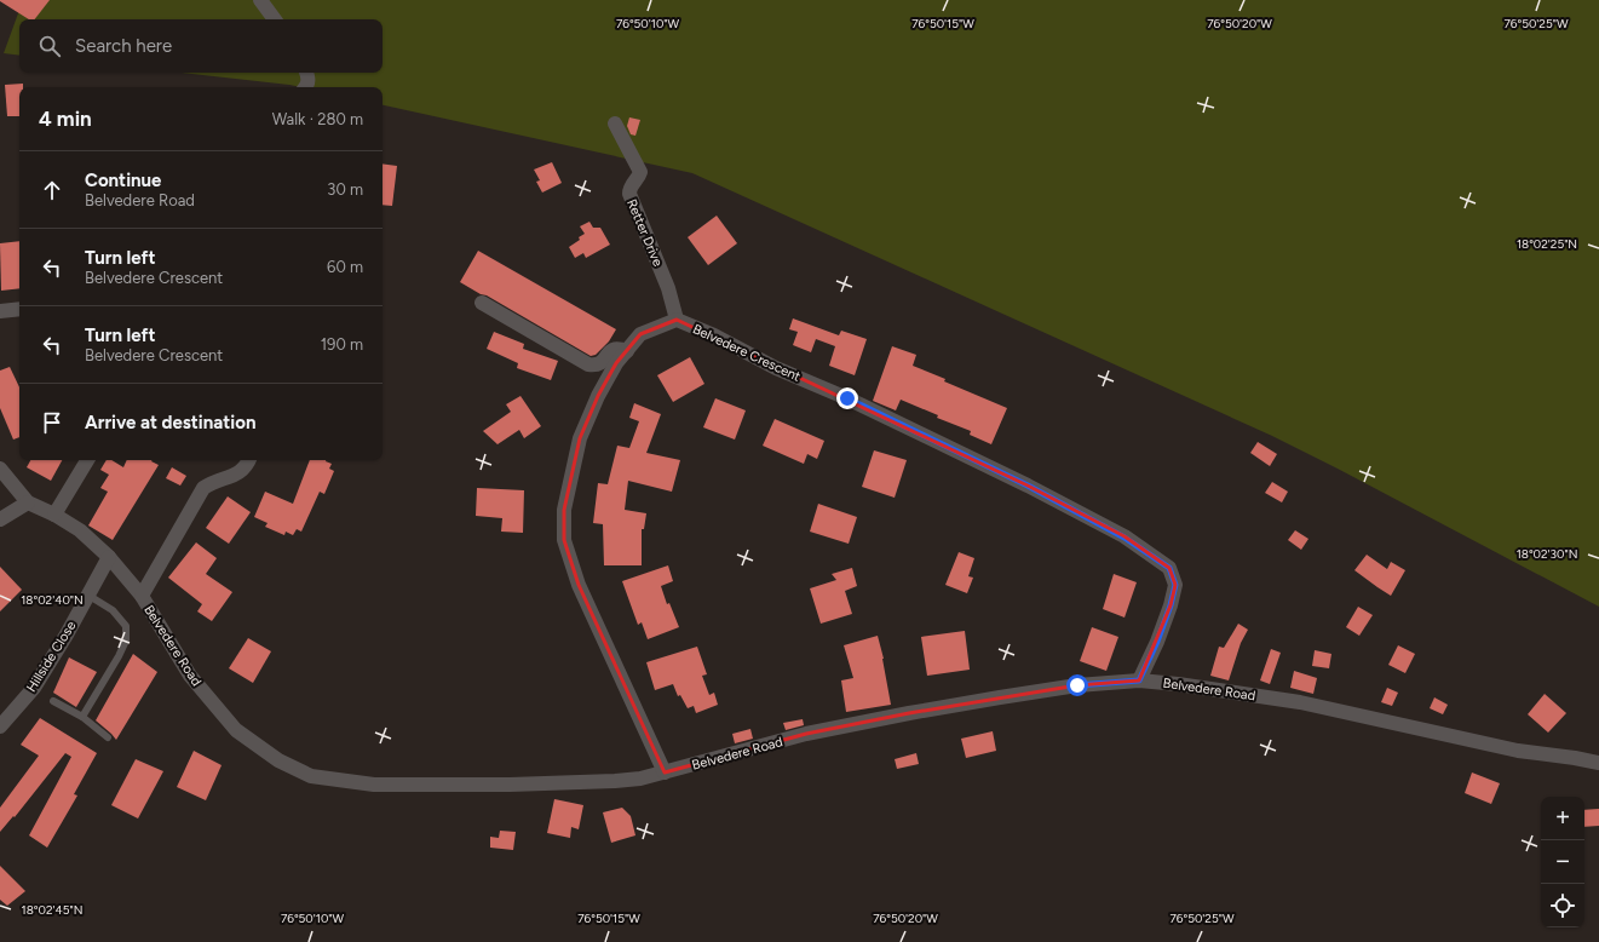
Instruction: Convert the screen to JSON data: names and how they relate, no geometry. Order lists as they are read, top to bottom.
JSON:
{
  "streets": {
    "street": [
      "Retter Drive",
      "Belvedere Crescent",
      "Belvedere Road",
      "Hillside Close"
    ]
  },
  "crossings": [
    ["Retter Drive", "Belvedere Crescent"],
    ["Belvedere Crescent", "Belvedere Road"],
    ["Belvedere Road", "Hillside Close"]
  ],
  "page": {
    "search": "Search here",
    "heading": ["4 min", "Walk · 280 m"],
    "list": [
      ["Continue", "Belvedere Road", "30 m"],
      ["Turn left", "Belvedere Crescent", "60 m"],
      ["Turn left", "Belvedere Crescent", "190 m"],
      "Arrive at destination"
    ],
    "map_buttons": ["+", "−"]
  },
  "coordinates": [
    "76°50'10\"W",
    "76°50'25\"W",
    "76°50'15\"W",
    "76°50'20\"W",
    "18°02'25\"N",
    "18°02'30\"N",
    "18°02'40\"N",
    "18°02'45\"N"
  ]
}
